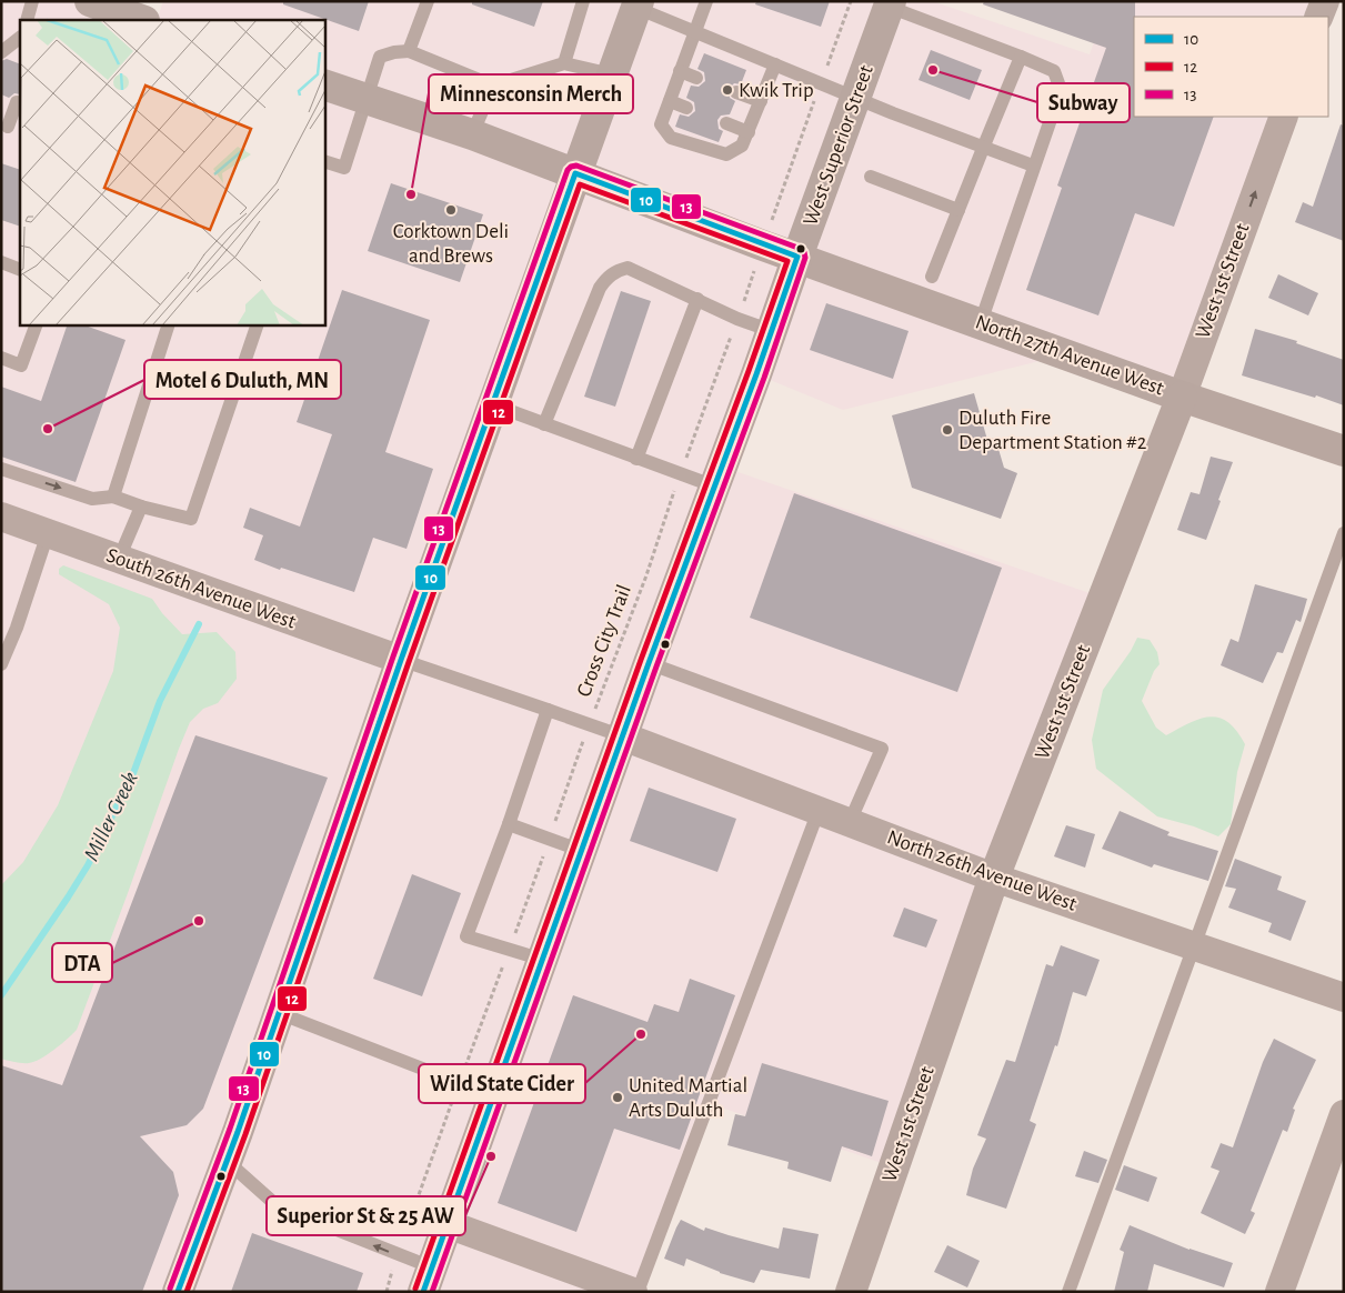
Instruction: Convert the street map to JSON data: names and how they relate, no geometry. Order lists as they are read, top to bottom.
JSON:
{
  "streets": {
    "street": [
      "West Superior Street",
      "West 1st Street",
      "North 27th Avenue West",
      "South 26th Avenue West",
      "North 26th Avenue West"
    ],
    "path": ["Cross City Trail"]
  },
  "crossings": [
    ["West Superior Street", "North 27th Avenue West"],
    ["West Superior Street", "North 26th Avenue West"],
    ["West 1st Street", "North 27th Avenue West"],
    ["West 1st Street", "North 26th Avenue West"],
    ["North 27th Avenue West", "Cross City Trail"]
  ],
  "water": ["Miller Creek"],
  "places": [
    "Subway",
    "Kwik Trip",
    "Minnesconsin Merch",
    "Corktown Deli and Brews",
    "Motel 6 Duluth, MN",
    "Duluth Fire Department Station #2",
    "DTA",
    "Wild State Cider",
    "United Martial Arts Duluth",
    "Superior St & 25 AW"
  ],
  "lines": ["transit line 13", "transit line 10", "transit line 12"],
  "legend": ["10", "12", "13"]
}
